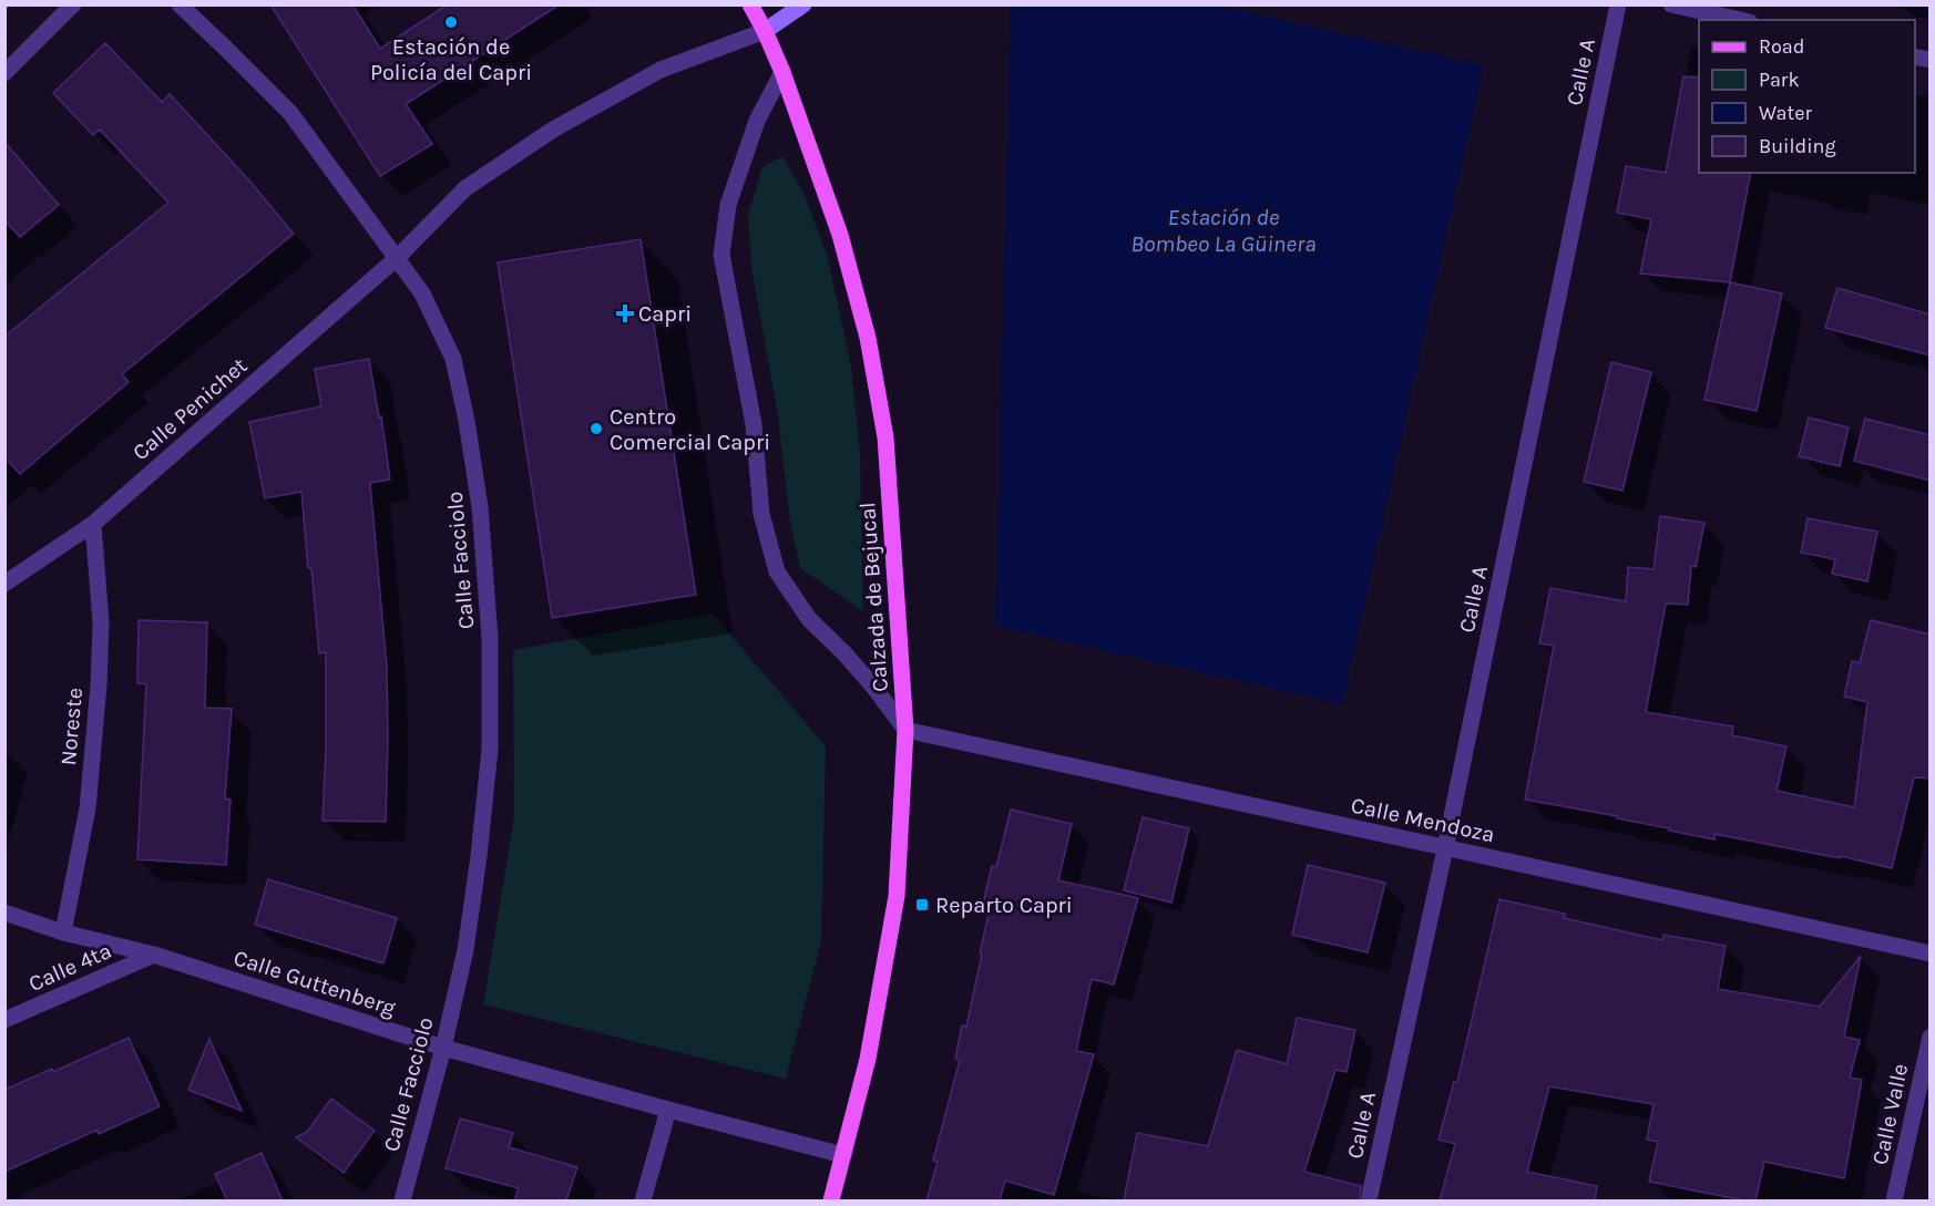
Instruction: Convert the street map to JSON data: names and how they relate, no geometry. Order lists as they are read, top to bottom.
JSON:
{
  "streets": {
    "main road": ["Calzada de Bejucal"],
    "street": [
      "Calle A",
      "Calle Penichet",
      "Calle Facciolo",
      "Noreste",
      "Calle Mendoza",
      "Calle 4ta",
      "Calle Guttenberg",
      "Calle Valle"
    ]
  },
  "crossings": [
    ["Calle A", "Calle Mendoza"],
    ["Calle Penichet", "Calle Facciolo"],
    ["Calle Penichet", "Calzada de Bejucal"],
    ["Calle Penichet", "Noreste"],
    ["Calle Facciolo", "Calle Guttenberg"],
    ["Calzada de Bejucal", "Calle Mendoza"],
    ["Calzada de Bejucal", "Calle Guttenberg"],
    ["Noreste", "Calle Guttenberg"],
    ["Calle 4ta", "Calle Guttenberg"]
  ],
  "water": ["Estación de Bombeo La Güinera"],
  "places": {
    "other": ["Estación de Policía del Capri", "Centro Comercial Capri"],
    "health": ["Capri"],
    "transit": ["Reparto Capri"]
  },
  "legend": [
    "Road",
    "Park",
    "Water",
    "Building"
  ]
}
